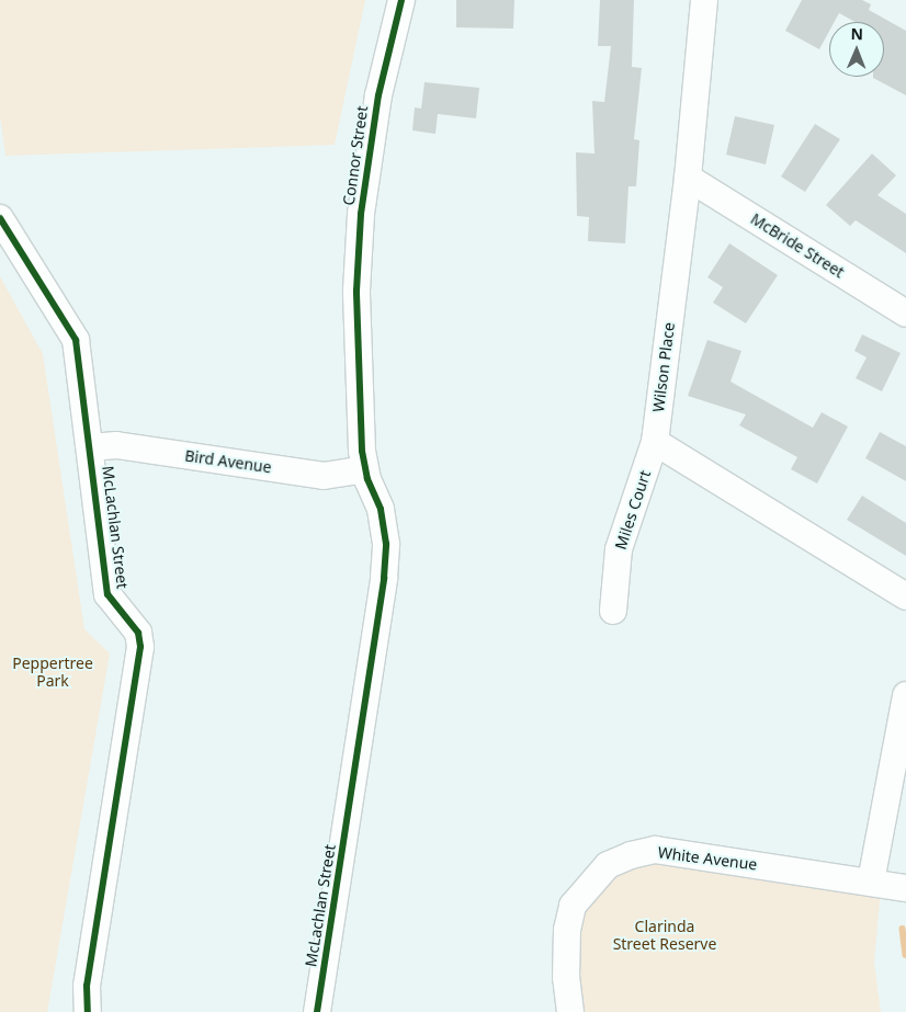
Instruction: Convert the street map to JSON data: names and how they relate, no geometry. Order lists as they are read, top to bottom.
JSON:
{
  "streets": {
    "street": [
      "Connor Street",
      "McBride Street",
      "Wilson Place",
      "Bird Avenue",
      "Miles Court",
      "McLachlan Street",
      "White Avenue"
    ]
  },
  "crossings": [
    ["Connor Street", "McLachlan Street"],
    ["McBride Street", "Wilson Place"],
    ["Wilson Place", "Miles Court"],
    ["Bird Avenue", "McLachlan Street"]
  ],
  "parks": ["Peppertree Park", "Clarinda Street Reserve"],
  "north": "top"
}
